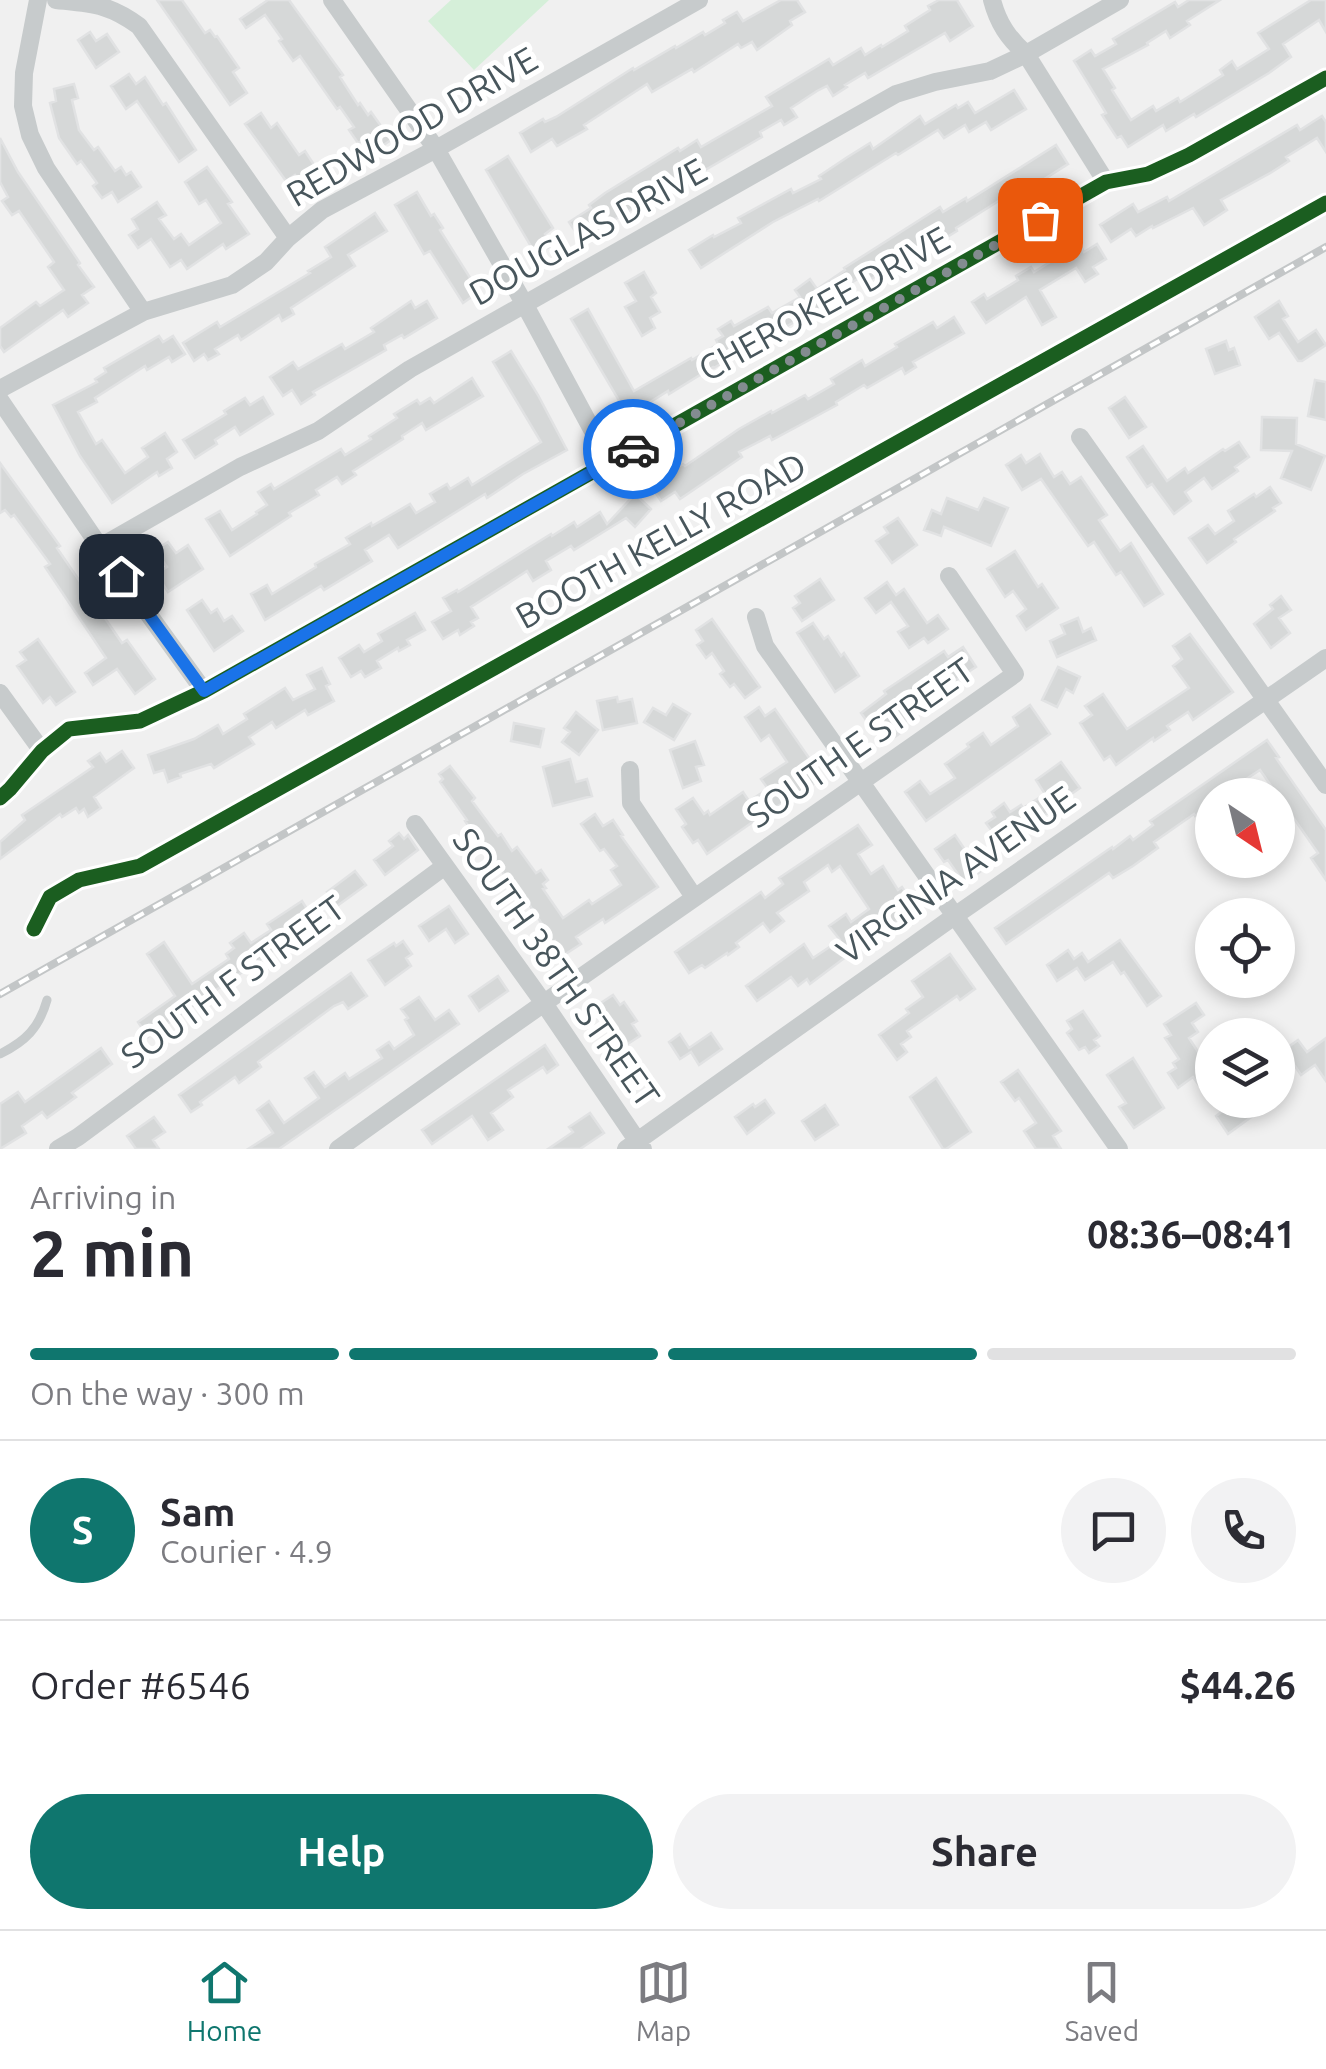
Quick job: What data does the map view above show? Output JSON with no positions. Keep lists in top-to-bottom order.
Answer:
{
  "streets": {
    "street": [
      "REDWOOD DRIVE",
      "DOUGLAS DRIVE",
      "CHEROKEE DRIVE",
      "SOUTH E STREET",
      "VIRGINIA AVENUE",
      "SOUTH 38TH STREET",
      "SOUTH F STREET"
    ],
    "lane": ["BOOTH KELLY ROAD"]
  },
  "crossings": [
    ["SOUTH E STREET", "SOUTH 38TH STREET"],
    ["VIRGINIA AVENUE", "SOUTH 38TH STREET"],
    ["SOUTH 38TH STREET", "SOUTH F STREET"]
  ],
  "north": "bottom right",
  "page": {
    "heading": ["2 min", "Arriving in", "08:36–08:41"],
    "panel": [
      "Sam",
      "Courier · 4.9",
      "Order #6546",
      "$44.26"
    ],
    "bar": "On the way · 300 m",
    "round": "S",
    "buttons": ["Help", "Share"],
    "tabs": ["Home", "Map", "Saved"]
  }
}
